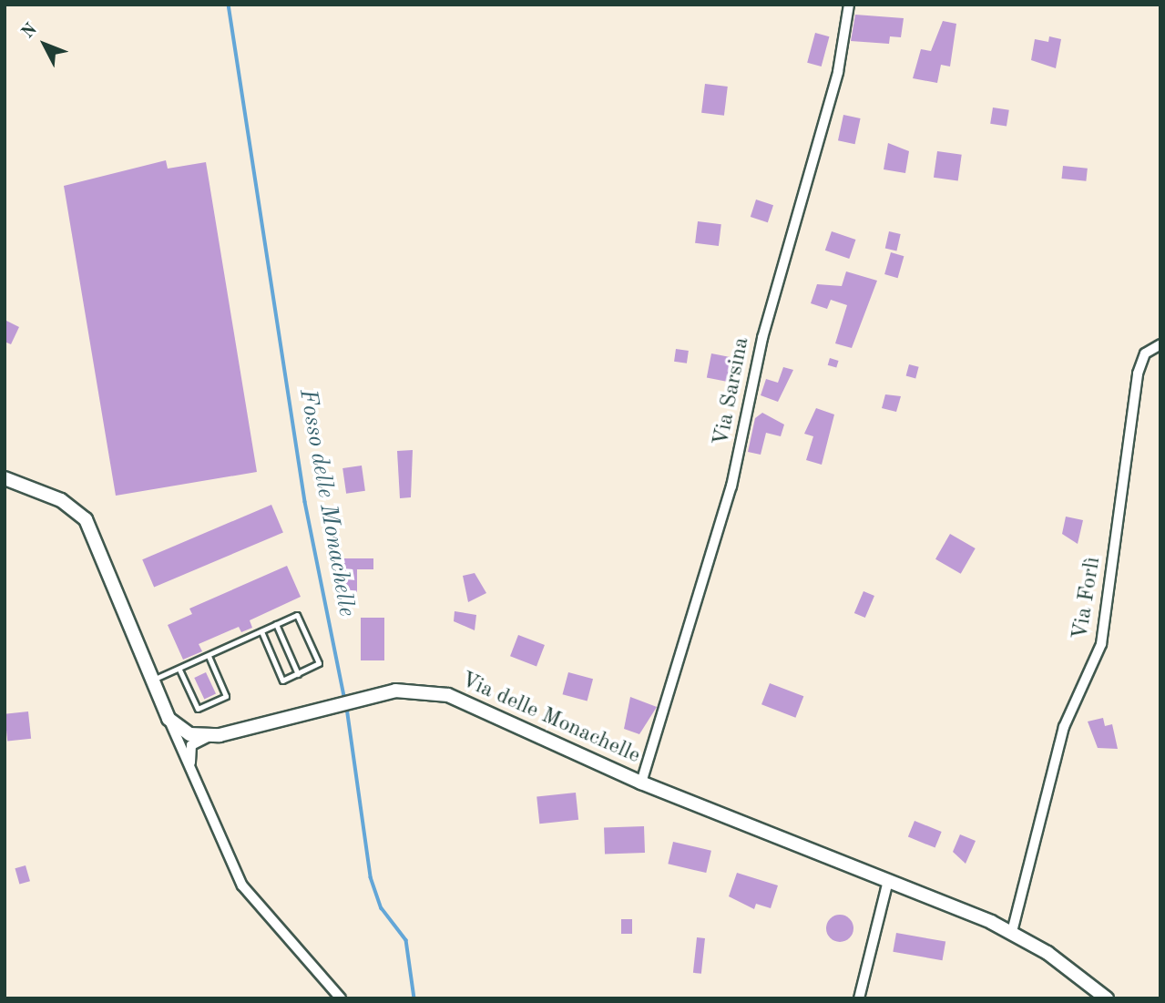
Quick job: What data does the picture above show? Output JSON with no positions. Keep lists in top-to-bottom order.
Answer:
{
  "streets": {
    "street": ["Via Sarsina", "Via Forlì", "Via delle Monachelle"]
  },
  "crossings": [
    ["Via Sarsina", "Via delle Monachelle"],
    ["Via Forlì", "Via delle Monachelle"]
  ],
  "water": ["Fosso delle Monachelle"],
  "north": "top left"
}
